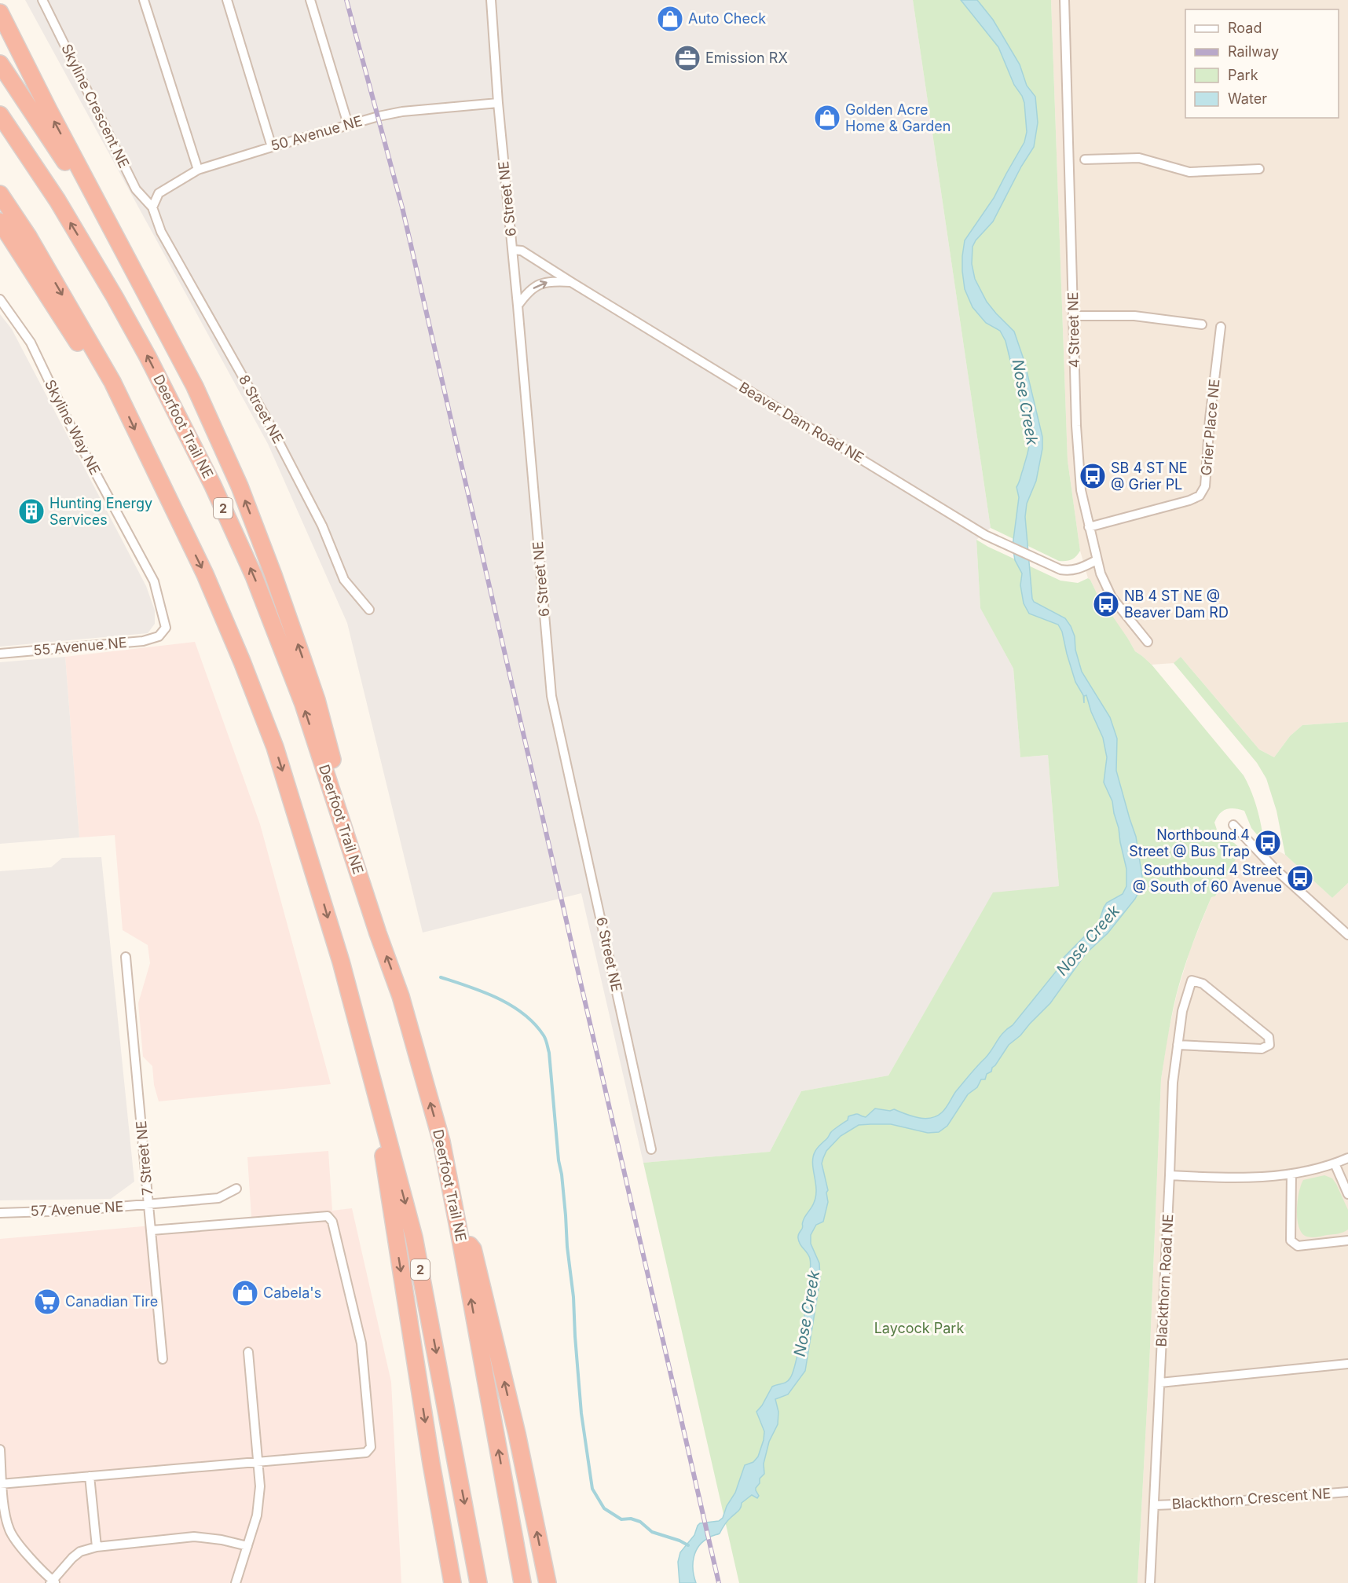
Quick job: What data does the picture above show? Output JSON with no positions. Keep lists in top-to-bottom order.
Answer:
{
  "streets": {
    "highway": ["Deerfoot Trail NE", "2"],
    "street": [
      "Skyline Crescent NE",
      "50 Avenue NE",
      "6 Street NE",
      "4 Street NE",
      "8 Street NE",
      "Beaver Dam Road NE",
      "Skyline Way NE",
      "Grier Place NE",
      "55 Avenue NE",
      "7 Street NE",
      "57 Avenue NE",
      "Blackthorn Road NE",
      "Blackthorn Crescent NE"
    ]
  },
  "crossings": [
    ["Skyline Crescent NE", "50 Avenue NE"],
    ["Skyline Crescent NE", "8 Street NE"],
    ["50 Avenue NE", "6 Street NE"],
    ["50 Avenue NE", "8 Street NE"],
    ["6 Street NE", "Beaver Dam Road NE"],
    ["4 Street NE", "Beaver Dam Road NE"],
    ["4 Street NE", "Grier Place NE"],
    ["Skyline Way NE", "55 Avenue NE"],
    ["7 Street NE", "57 Avenue NE"],
    ["Blackthorn Road NE", "Blackthorn Crescent NE"]
  ],
  "water": ["Nose Creek"],
  "parks": ["Laycock Park"],
  "places": {
    "shop": ["Auto Check", "Golden Acre Home & Garden", "Cabela's"],
    "office": ["Emission RX"],
    "bus stop": [
      "SB 4 ST NE @ Grier PL",
      "NB 4 ST NE @ Beaver Dam RD",
      "Northbound 4 Street @ Bus Trap",
      "Southbound 4 Street @ South of 60 Avenue"
    ],
    "building": ["Hunting Energy Services"],
    "supermarket": ["Canadian Tire"]
  },
  "legend": [
    "Road",
    "Railway",
    "Park",
    "Water"
  ]
}
